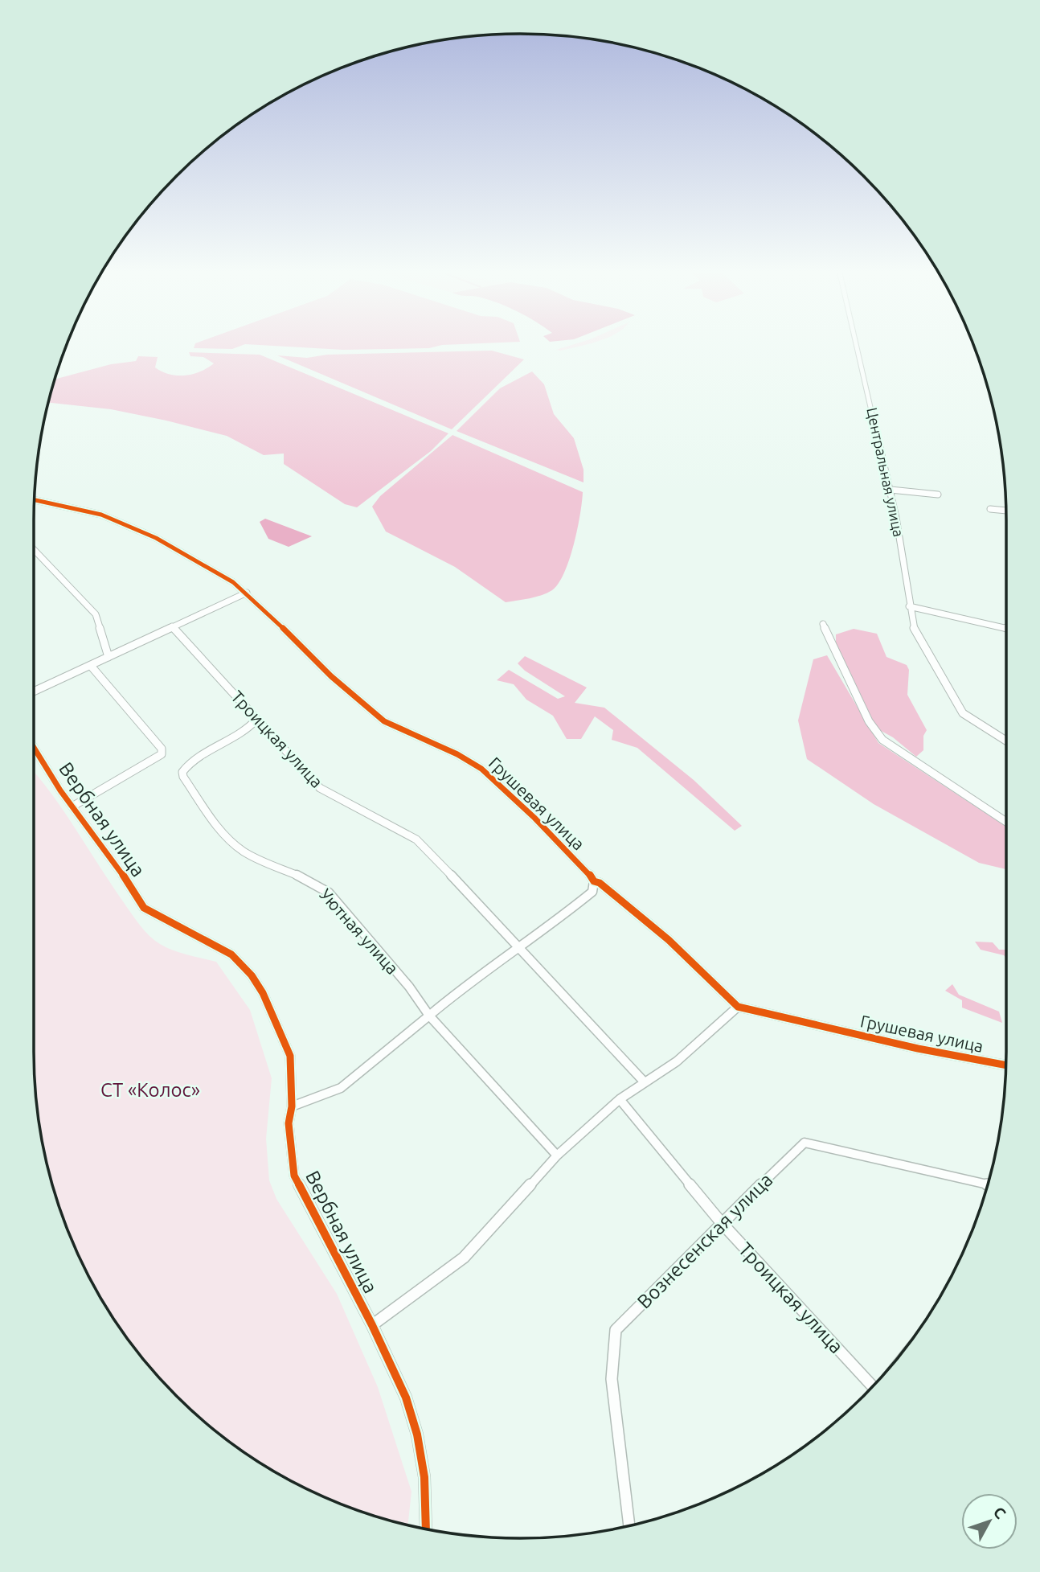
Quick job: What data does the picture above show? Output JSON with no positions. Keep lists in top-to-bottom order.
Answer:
{
  "streets": {
    "street": [
      "Центральная улица",
      "Троицкая улица",
      "Грушевая улица",
      "Вербная улица",
      "Уютная улица",
      "Вознесенская улица"
    ]
  },
  "crossings": [
    ["Троицкая улица", "Уютная улица"],
    ["Троицкая улица", "Вознесенская улица"]
  ],
  "parks": ["СТ «Колос»"],
  "north": "top right"
}
